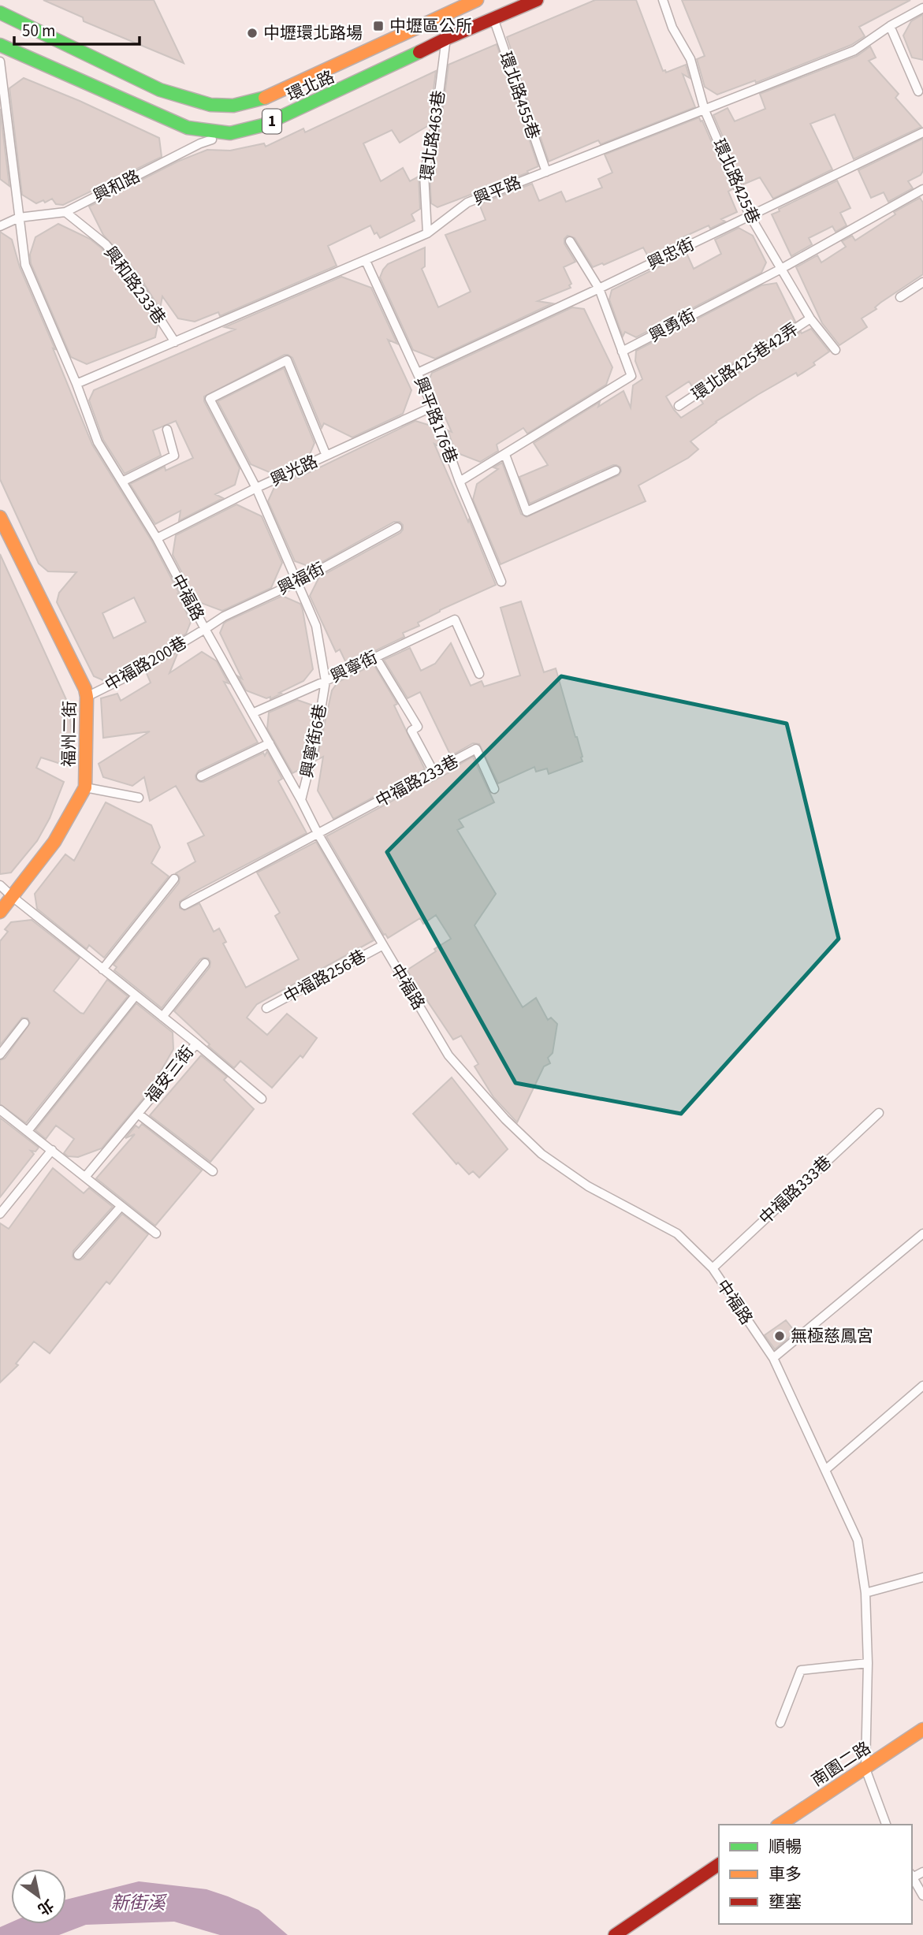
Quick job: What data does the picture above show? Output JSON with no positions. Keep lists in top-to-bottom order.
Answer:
{
  "streets": {
    "main road": [
      "環北路",
      "1",
      "福州二街",
      "南園二路"
    ],
    "lane": [
      "環北路455巷",
      "環北路463巷",
      "環北路425巷",
      "興和路",
      "興平路",
      "興忠街",
      "興和路233巷",
      "興勇街",
      "環北路425巷42弄",
      "興平路176巷",
      "興光路",
      "興福街",
      "中福路",
      "中福路200巷",
      "興寧街",
      "興寧街6巷",
      "中福路233巷",
      "中福路256巷",
      "福安三街",
      "中福路333巷"
    ]
  },
  "crossings": [
    ["環北路", "環北路455巷"],
    ["環北路", "環北路463巷"],
    ["環北路", "興和路"],
    ["環北路455巷", "興平路"],
    ["環北路463巷", "興平路"],
    ["環北路425巷", "興平路"],
    ["環北路425巷", "興忠街"],
    ["環北路425巷", "興勇街"],
    ["環北路425巷", "環北路425巷42弄"],
    ["興和路", "興和路233巷"],
    ["興和路", "中福路"],
    ["興平路", "興和路233巷"],
    ["興平路", "興平路176巷"],
    ["興平路", "中福路"],
    ["興忠街", "興平路176巷"],
    ["興平路176巷", "興光路"],
    ["興光路", "中福路"],
    ["興光路", "興寧街6巷"],
    ["興福街", "中福路"],
    ["興福街", "中福路200巷"],
    ["興福街", "興寧街6巷"],
    ["中福路", "中福路200巷"],
    ["中福路", "興寧街"],
    ["中福路", "興寧街6巷"],
    ["中福路", "中福路233巷"],
    ["中福路", "中福路256巷"],
    ["中福路", "中福路333巷"],
    ["中福路", "南園二路"],
    ["中福路200巷", "福州二街"],
    ["興寧街", "興寧街6巷"],
    ["福州二街", "福安三街"]
  ],
  "water": ["新街溪"],
  "places": {
    "transit": ["中壢區公所"],
    "other": ["中壢環北路場", "無極慈鳳宮"]
  },
  "legend": ["順暢", "車多", "壅塞"],
  "scale_bar": "50 m",
  "north": "bottom right"
}
